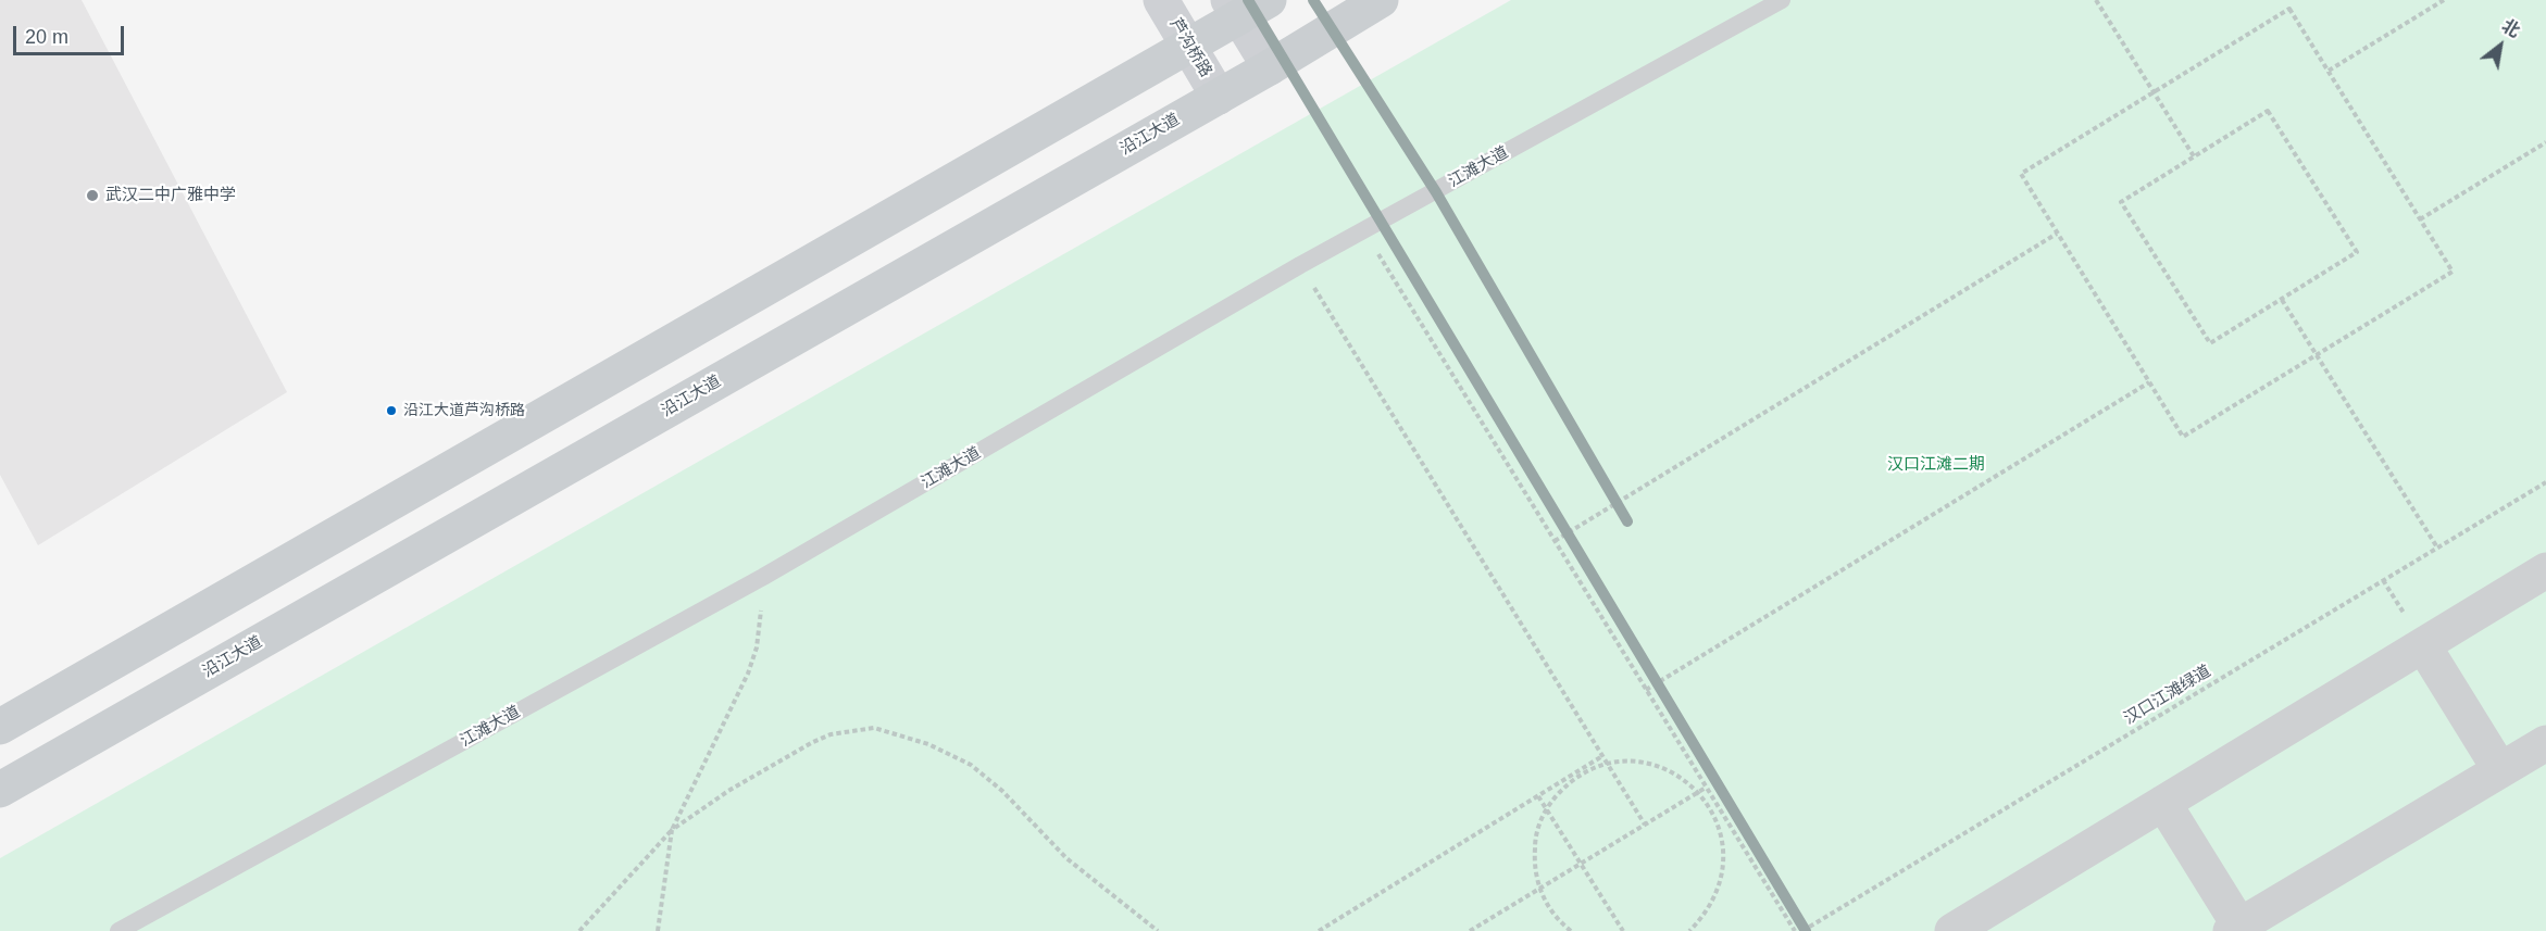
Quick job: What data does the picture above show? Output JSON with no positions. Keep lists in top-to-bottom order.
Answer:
{
  "streets": {
    "main road": ["芦沟桥路", "沿江大道"],
    "lane": ["江滩大道"],
    "path": ["汉口江滩绿道"]
  },
  "crossings": [
    ["芦沟桥路", "沿江大道"]
  ],
  "parks": ["汉口江滩二期"],
  "places": ["武汉二中广雅中学", "沿江大道芦沟桥路"],
  "scale_bar": "20 m",
  "north": "top right"
}
